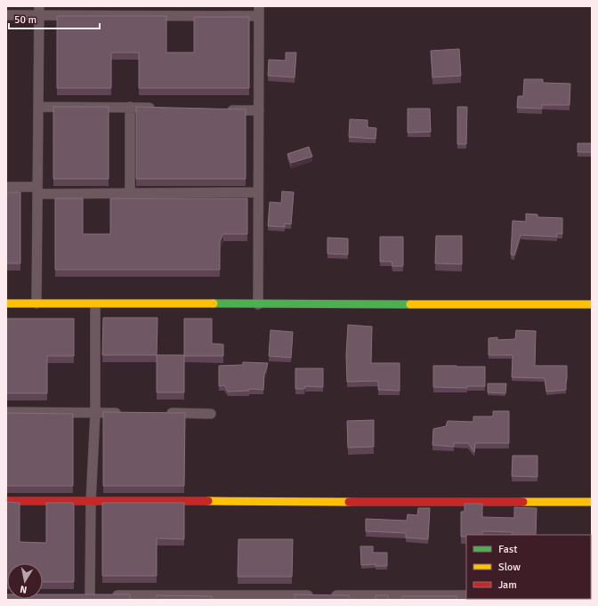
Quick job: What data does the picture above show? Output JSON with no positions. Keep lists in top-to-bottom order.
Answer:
{
  "legend": ["Fast", "Slow", "Jam"],
  "scale_bar": "50 m",
  "north": "bottom"
}
